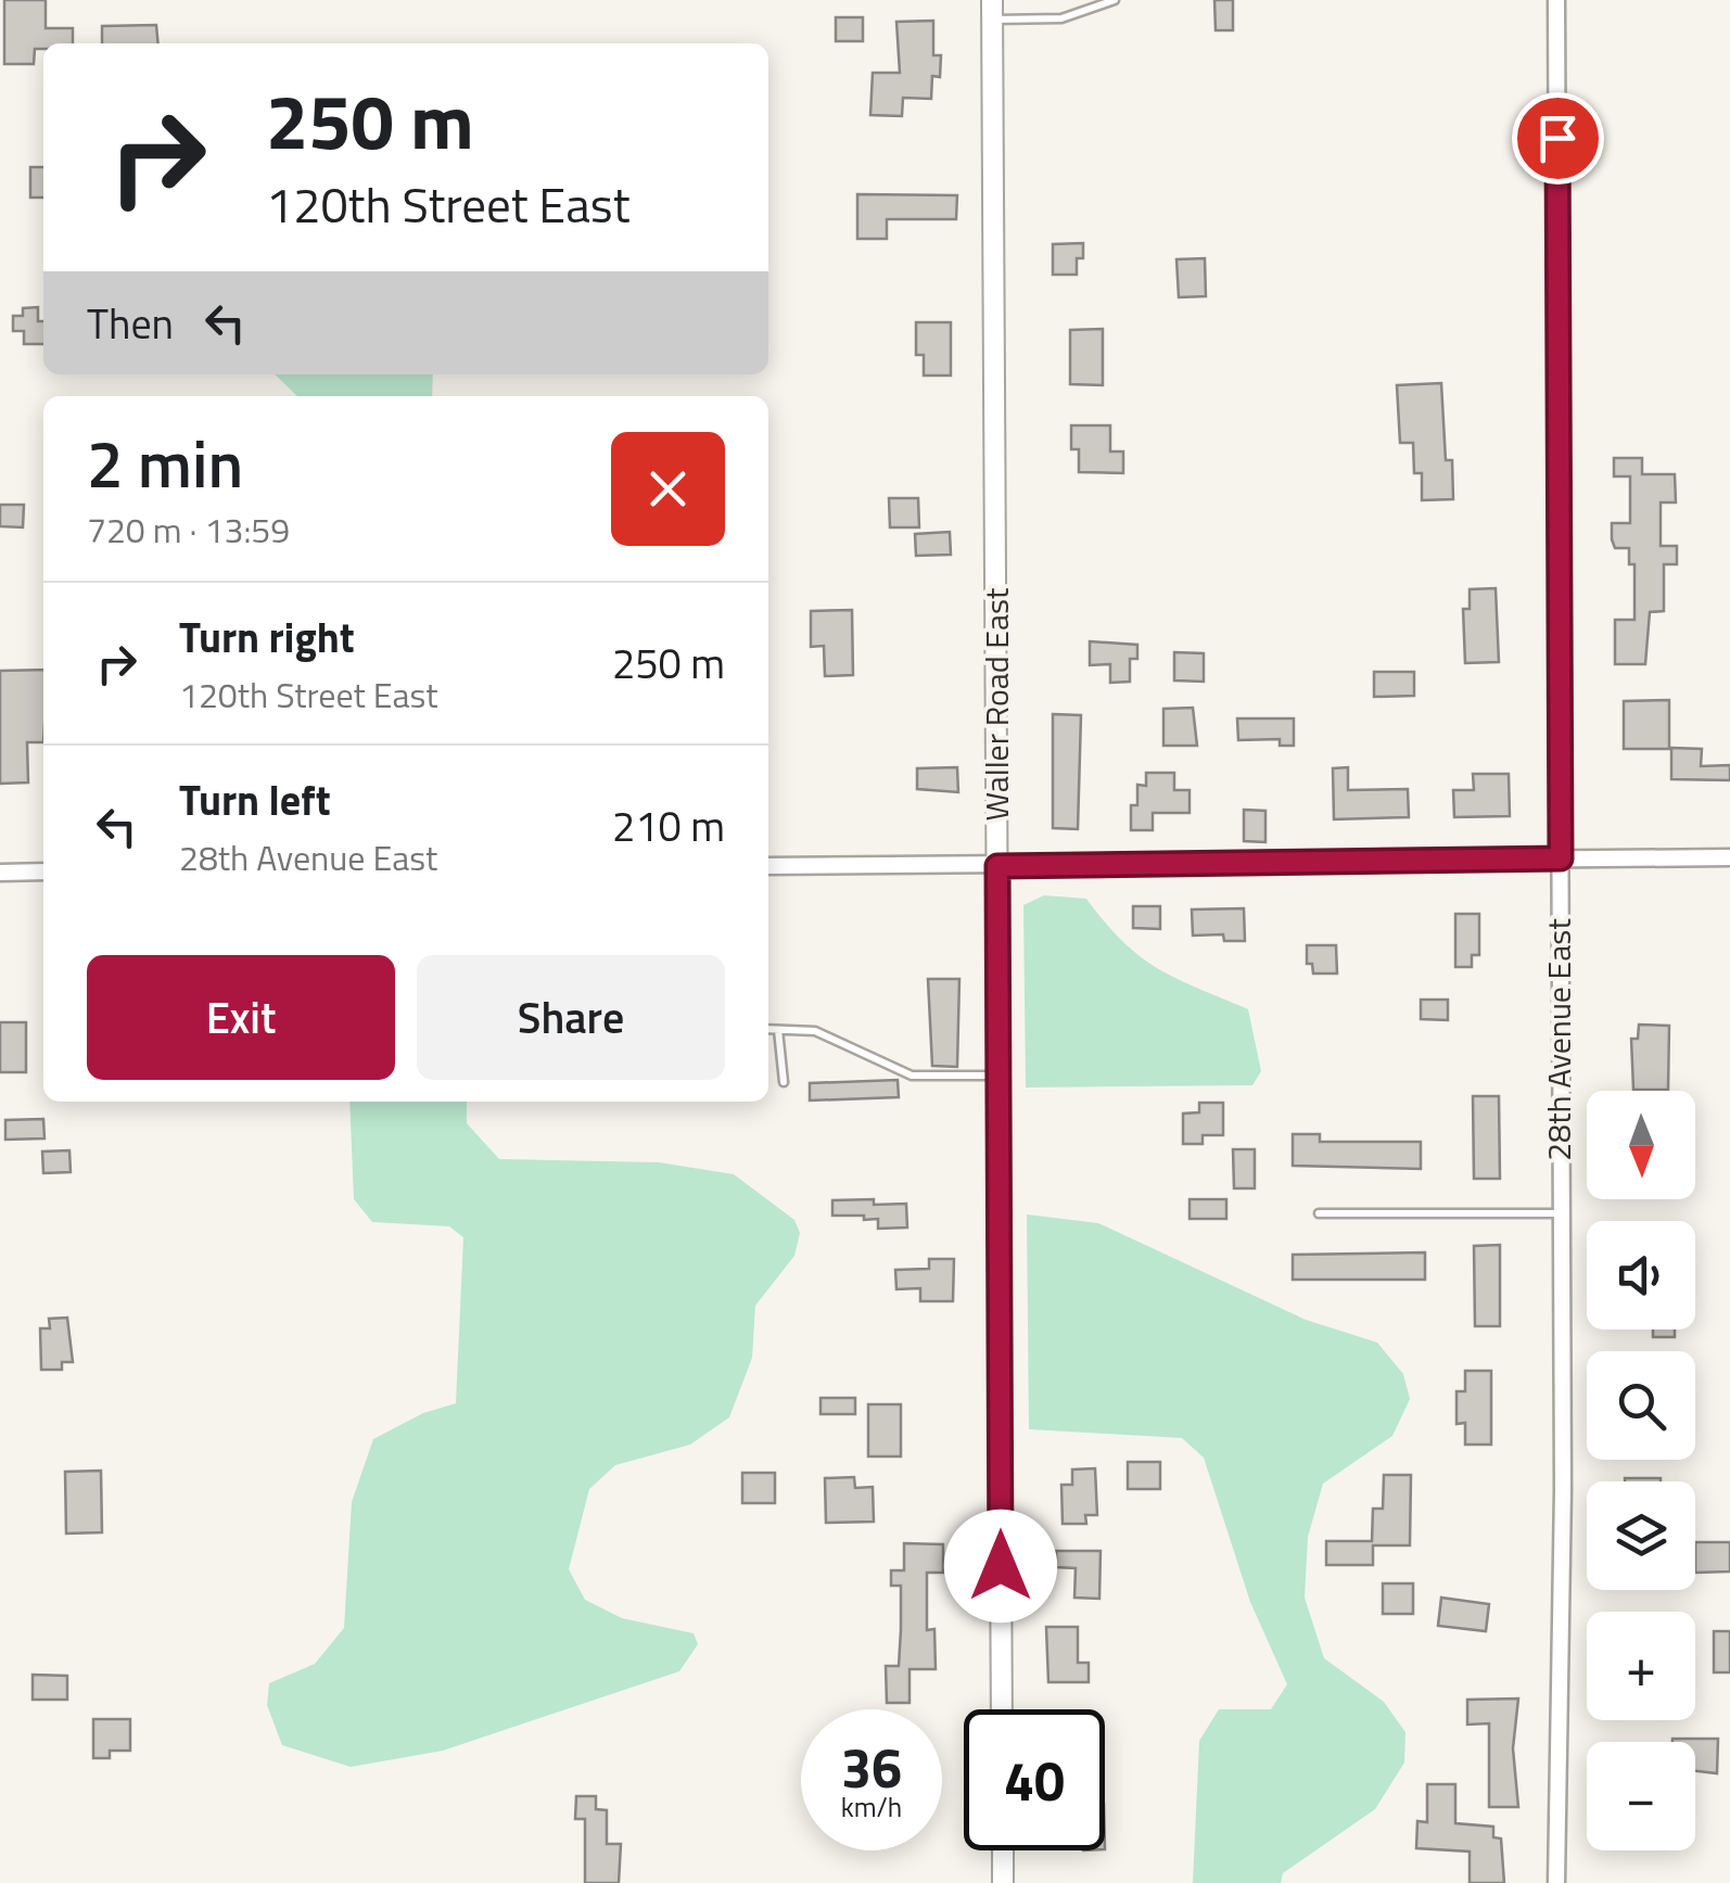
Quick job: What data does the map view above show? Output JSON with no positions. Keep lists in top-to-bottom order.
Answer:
{
  "streets": {
    "street": ["Waller Road East", "28th Avenue East"]
  },
  "north": "bottom",
  "page": {
    "turn": ["250 m", "120th Street East"],
    "then": "Then",
    "heading": ["2 min", "720 m · 13:59"],
    "list": [
      {
        "name": "Turn right",
        "note": "120th Street East",
        "value": "250 m"
      },
      {
        "name": "Turn left",
        "note": "28th Avenue East",
        "value": "210 m"
      }
    ],
    "buttons": ["Exit", "Share"],
    "map_buttons": ["+", "−"],
    "speed": "36 km/h",
    "limit": "40"
  }
}
